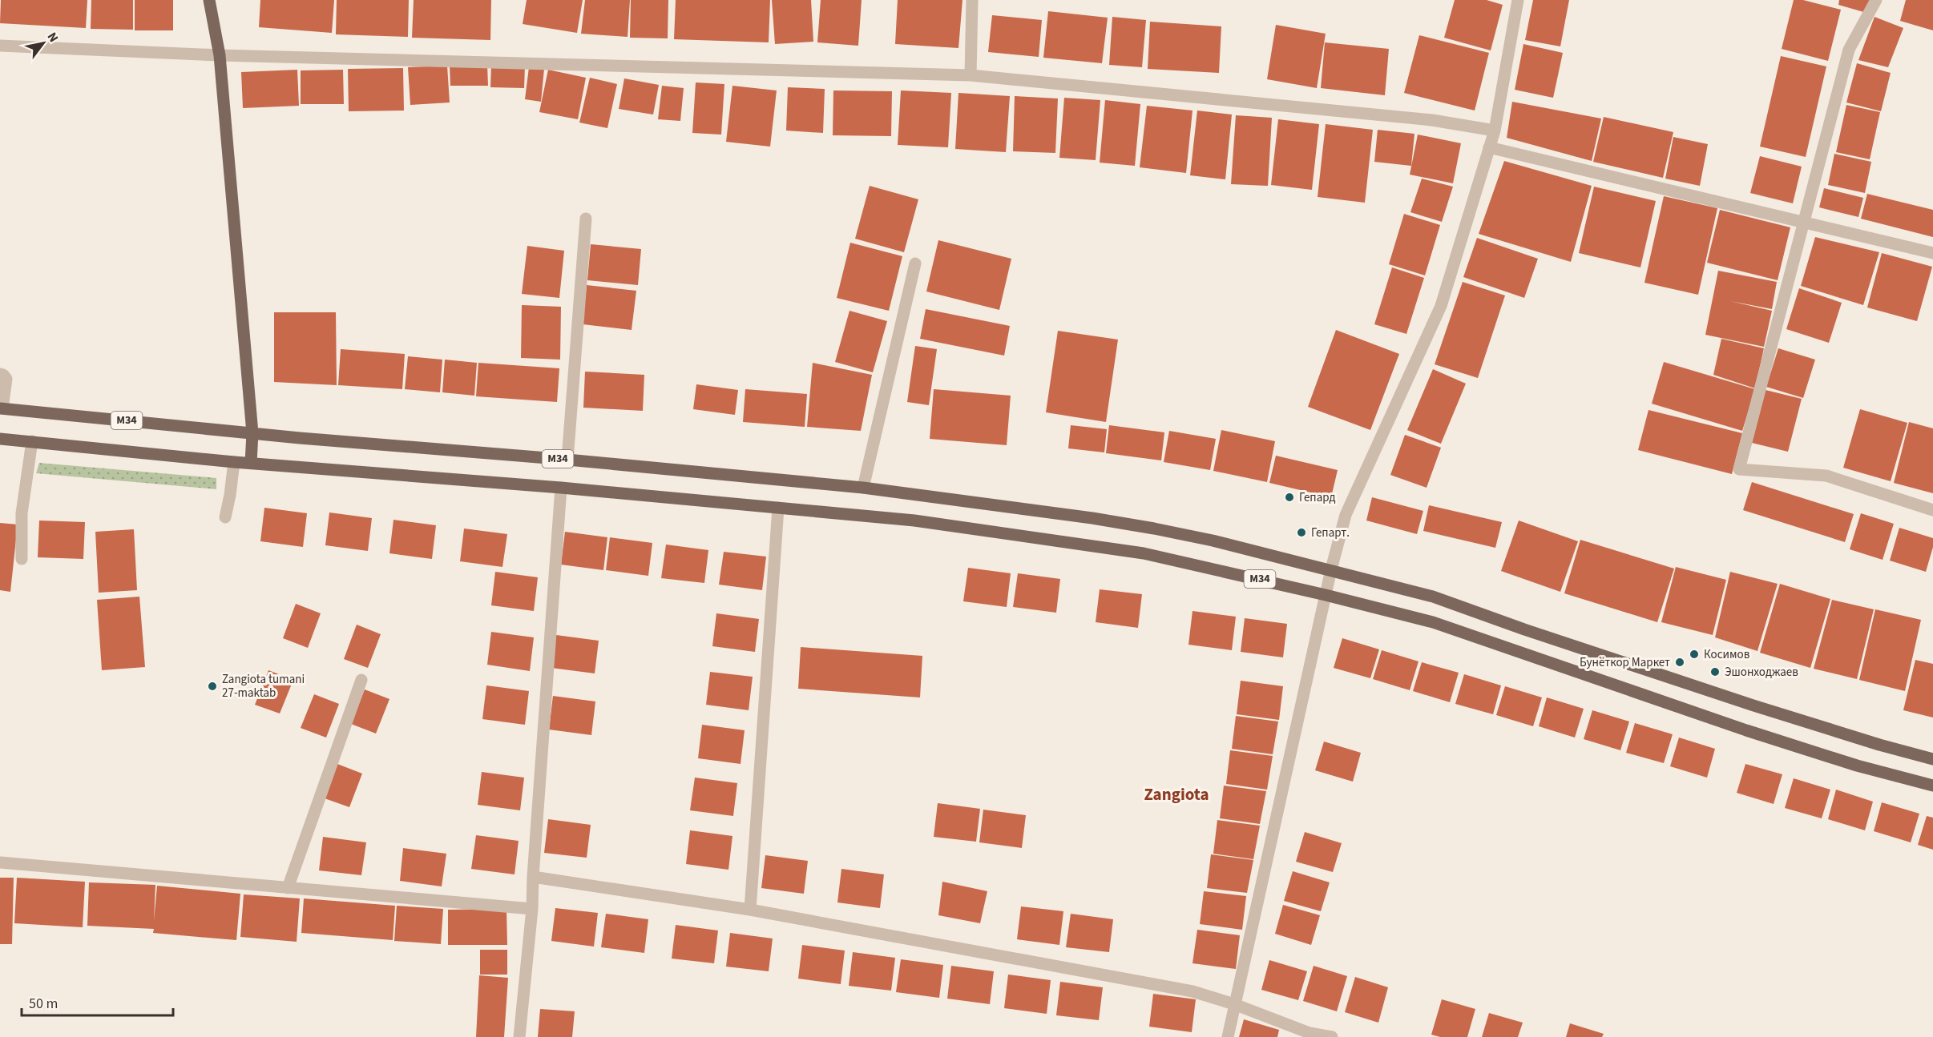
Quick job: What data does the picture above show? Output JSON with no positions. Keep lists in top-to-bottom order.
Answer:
{
  "streets": {
    "main road": ["M34"]
  },
  "districts": ["Zangiota"],
  "places": [
    "Гепард",
    "Гепарт.",
    "Косимов",
    "Бунёткор Маркет",
    "Эшонходжаев",
    "Zangiota tumani 27-maktab"
  ],
  "scale_bar": "50 m",
  "north": "top right"
}
